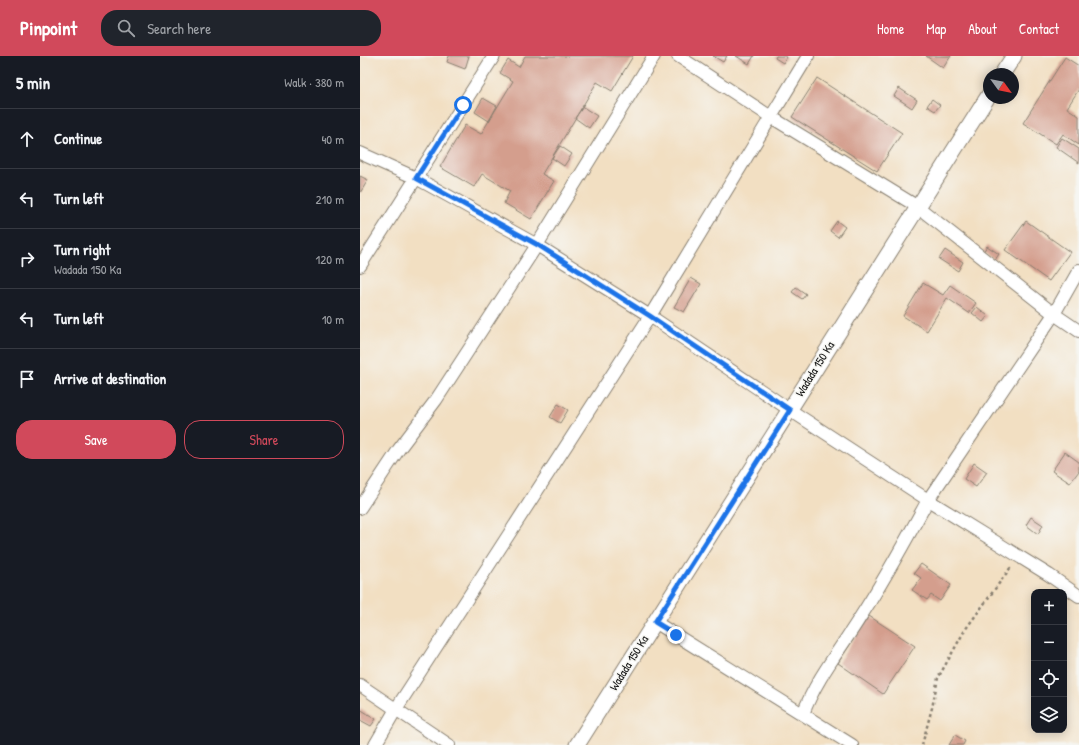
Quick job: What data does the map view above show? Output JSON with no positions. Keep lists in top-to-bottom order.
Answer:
{
  "streets": {
    "street": ["Wadada 150 Ka"]
  },
  "north": "bottom right",
  "page": {
    "header": "Pinpoint",
    "search": "Search here",
    "nav": [
      "Home",
      "Map",
      "About",
      "Contact"
    ],
    "heading": ["5 min", "Walk · 380 m"],
    "list": [
      ["Continue", "40 m"],
      ["Turn left", "210 m"],
      ["Turn right", "Wadada 150 Ka", "120 m"],
      ["Turn left", "10 m"],
      "Arrive at destination"
    ],
    "buttons": ["Save", "Share"],
    "map_buttons": ["+", "−"]
  }
}
